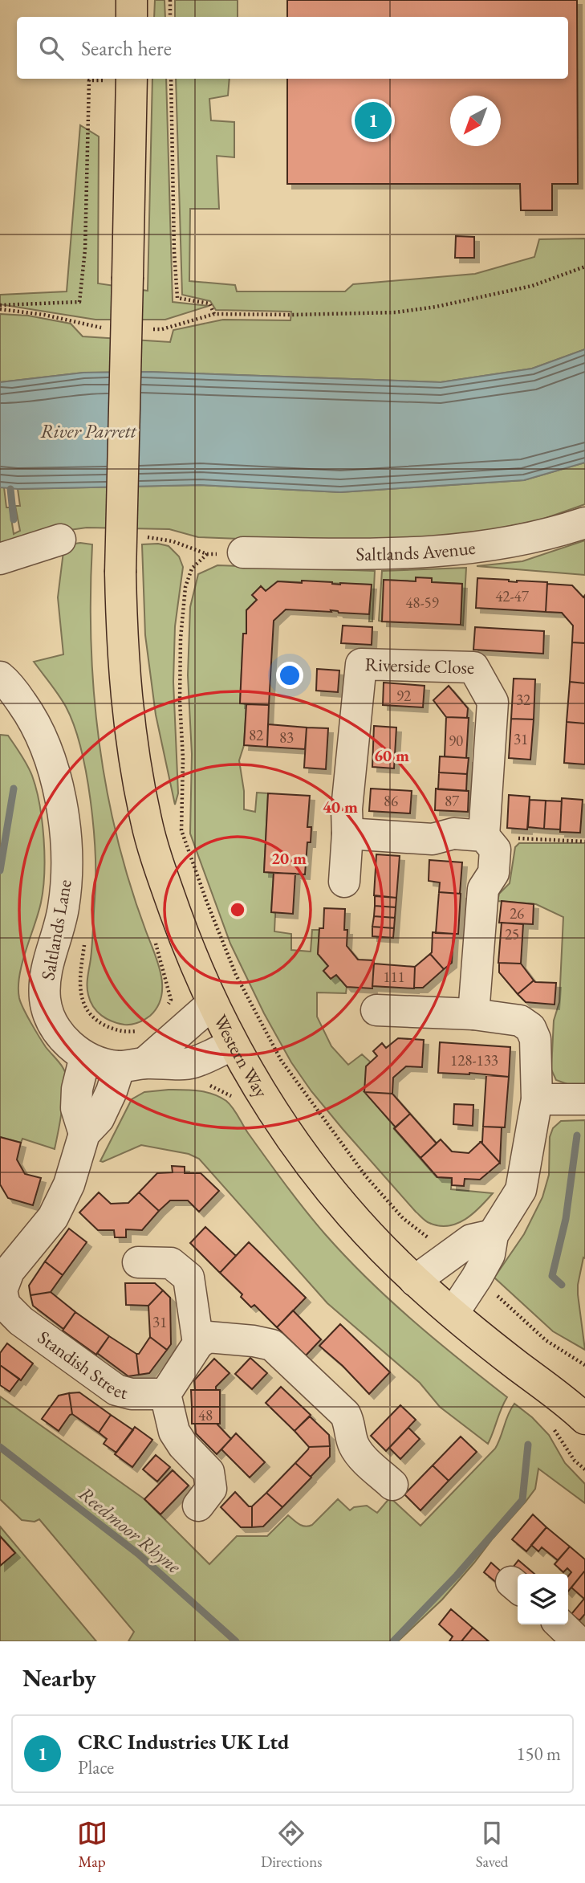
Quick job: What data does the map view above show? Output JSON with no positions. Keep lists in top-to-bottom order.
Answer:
{
  "streets": {
    "main road": ["Western Way"],
    "street": [
      "Saltlands Avenue",
      "Riverside Close",
      "Saltlands Lane",
      "Standish Street"
    ]
  },
  "crossings": [
    ["Saltlands Lane", "Western Way"],
    ["Saltlands Lane", "Standish Street"]
  ],
  "water": ["River Parrett", "Reedmoor Rhyne"],
  "house_numbers": [
    "42-47",
    "48-59",
    "92",
    "32",
    "82",
    "83",
    "31",
    "90",
    "86",
    "87",
    "26",
    "25",
    "111",
    "128-133",
    "31",
    "48"
  ],
  "north": "bottom left",
  "page": {
    "search": "Search here",
    "pins": "1",
    "heading": "Nearby",
    "list": [
      {
        "mark": "1",
        "name": "CRC Industries UK Ltd",
        "note": "Place",
        "value": "150 m"
      }
    ],
    "nav": ["Map", "Directions", "Saved"]
  },
  "rings": ["60 m", "40 m", "20 m"]
}
